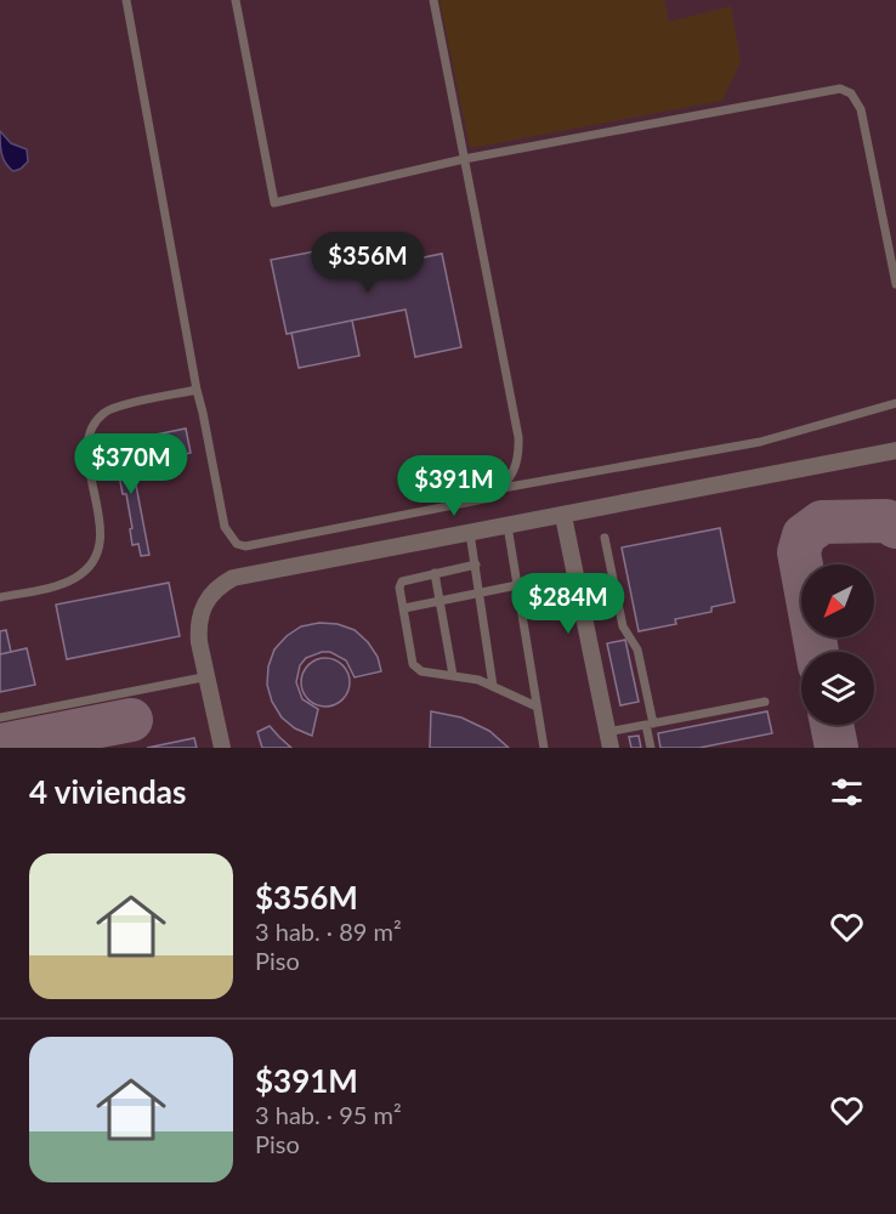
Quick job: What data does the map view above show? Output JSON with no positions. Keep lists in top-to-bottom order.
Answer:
{
  "north": "bottom left",
  "page": {
    "price": [
      "$356M",
      "$370M",
      "$391M",
      "$284M"
    ],
    "heading": "4 viviendas",
    "list": [
      {
        "name": "$356M",
        "note": "3 hab. · 89 m² · Piso"
      },
      {
        "name": "$391M",
        "note": "3 hab. · 95 m² · Piso"
      }
    ]
  }
}
